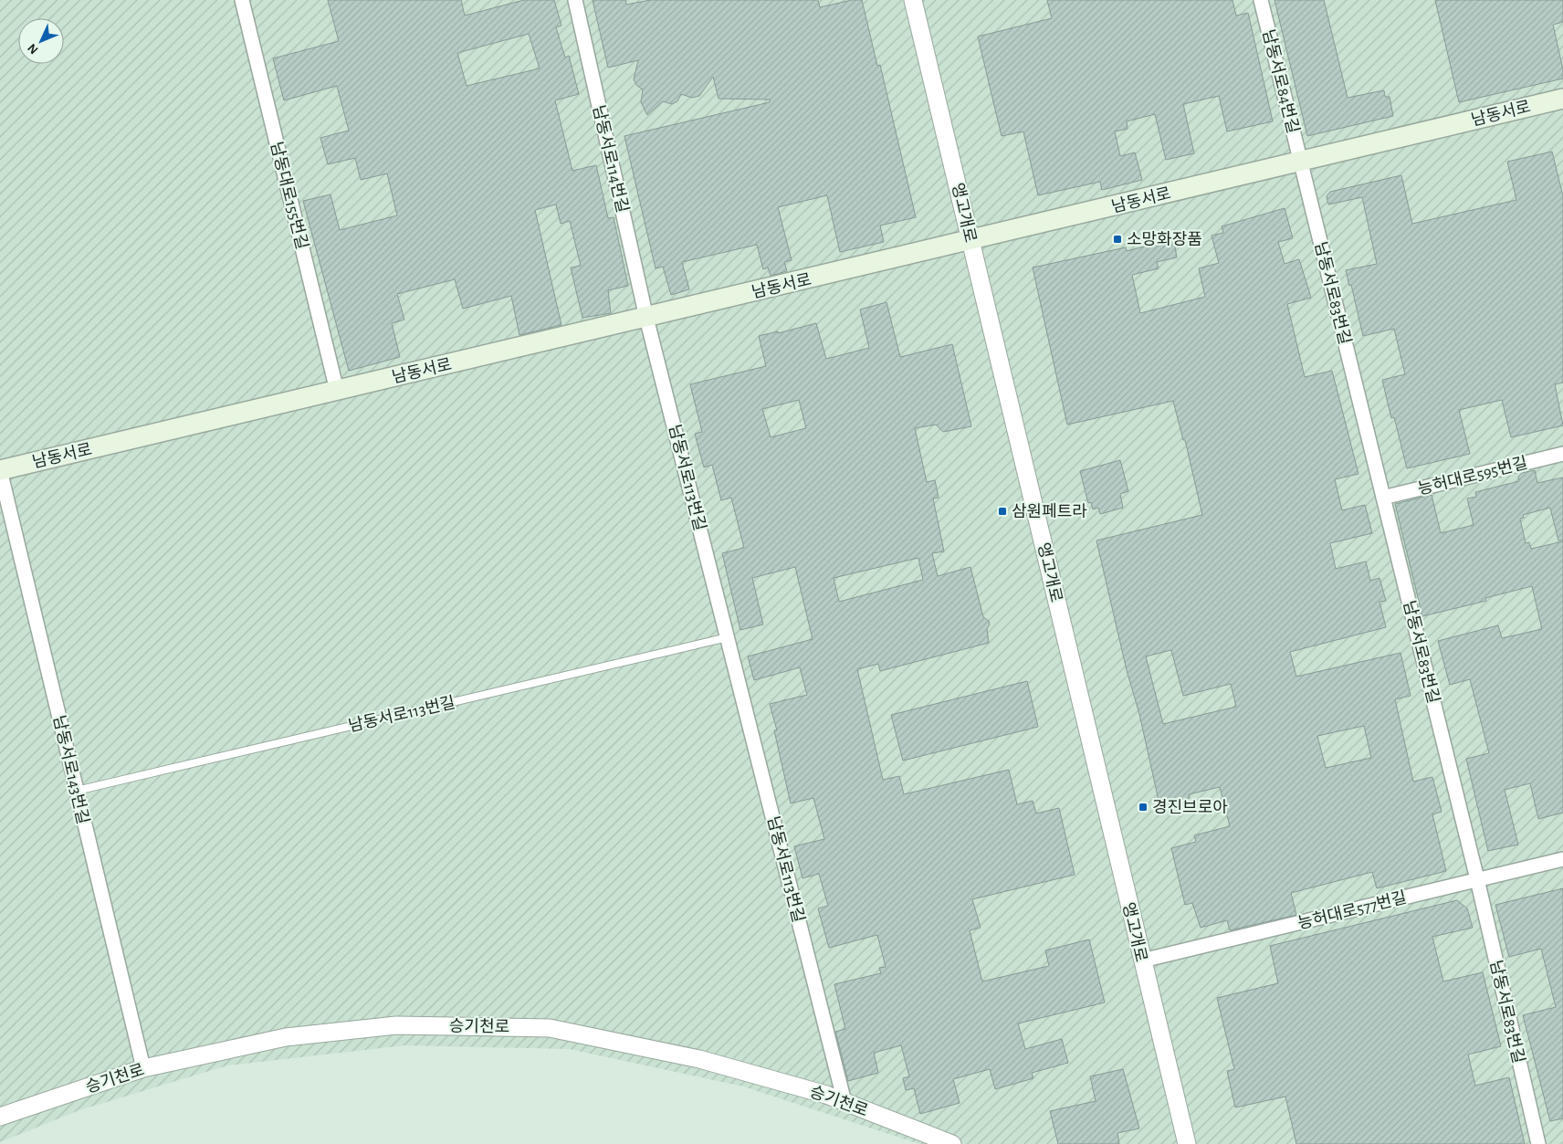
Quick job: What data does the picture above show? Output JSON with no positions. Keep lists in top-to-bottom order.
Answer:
{
  "streets": {
    "main road": ["남동서로"],
    "street": [
      "남동서로84번길",
      "남동서로114번길",
      "남동대로155번길",
      "앵고개로",
      "남동서로83번길",
      "능허대로595번길",
      "남동서로113번길",
      "남동서로143번길",
      "능허대로577번길",
      "승기천로"
    ]
  },
  "crossings": [
    ["남동서로84번길", "남동서로"],
    ["남동서로84번길", "남동서로83번길"],
    ["남동서로", "남동서로114번길"],
    ["남동서로", "남동대로155번길"],
    ["남동서로", "앵고개로"],
    ["남동서로", "남동서로83번길"],
    ["남동서로", "남동서로113번길"],
    ["남동서로", "남동서로143번길"],
    ["남동서로114번길", "남동서로113번길"],
    ["앵고개로", "능허대로577번길"],
    ["남동서로83번길", "능허대로595번길"],
    ["남동서로83번길", "능허대로577번길"],
    ["남동서로113번길", "남동서로143번길"],
    ["남동서로113번길", "승기천로"],
    ["남동서로143번길", "승기천로"]
  ],
  "places": {
    "transit": ["소망화장품", "삼원페트라", "경진브로아"]
  },
  "north": "bottom left"
}
